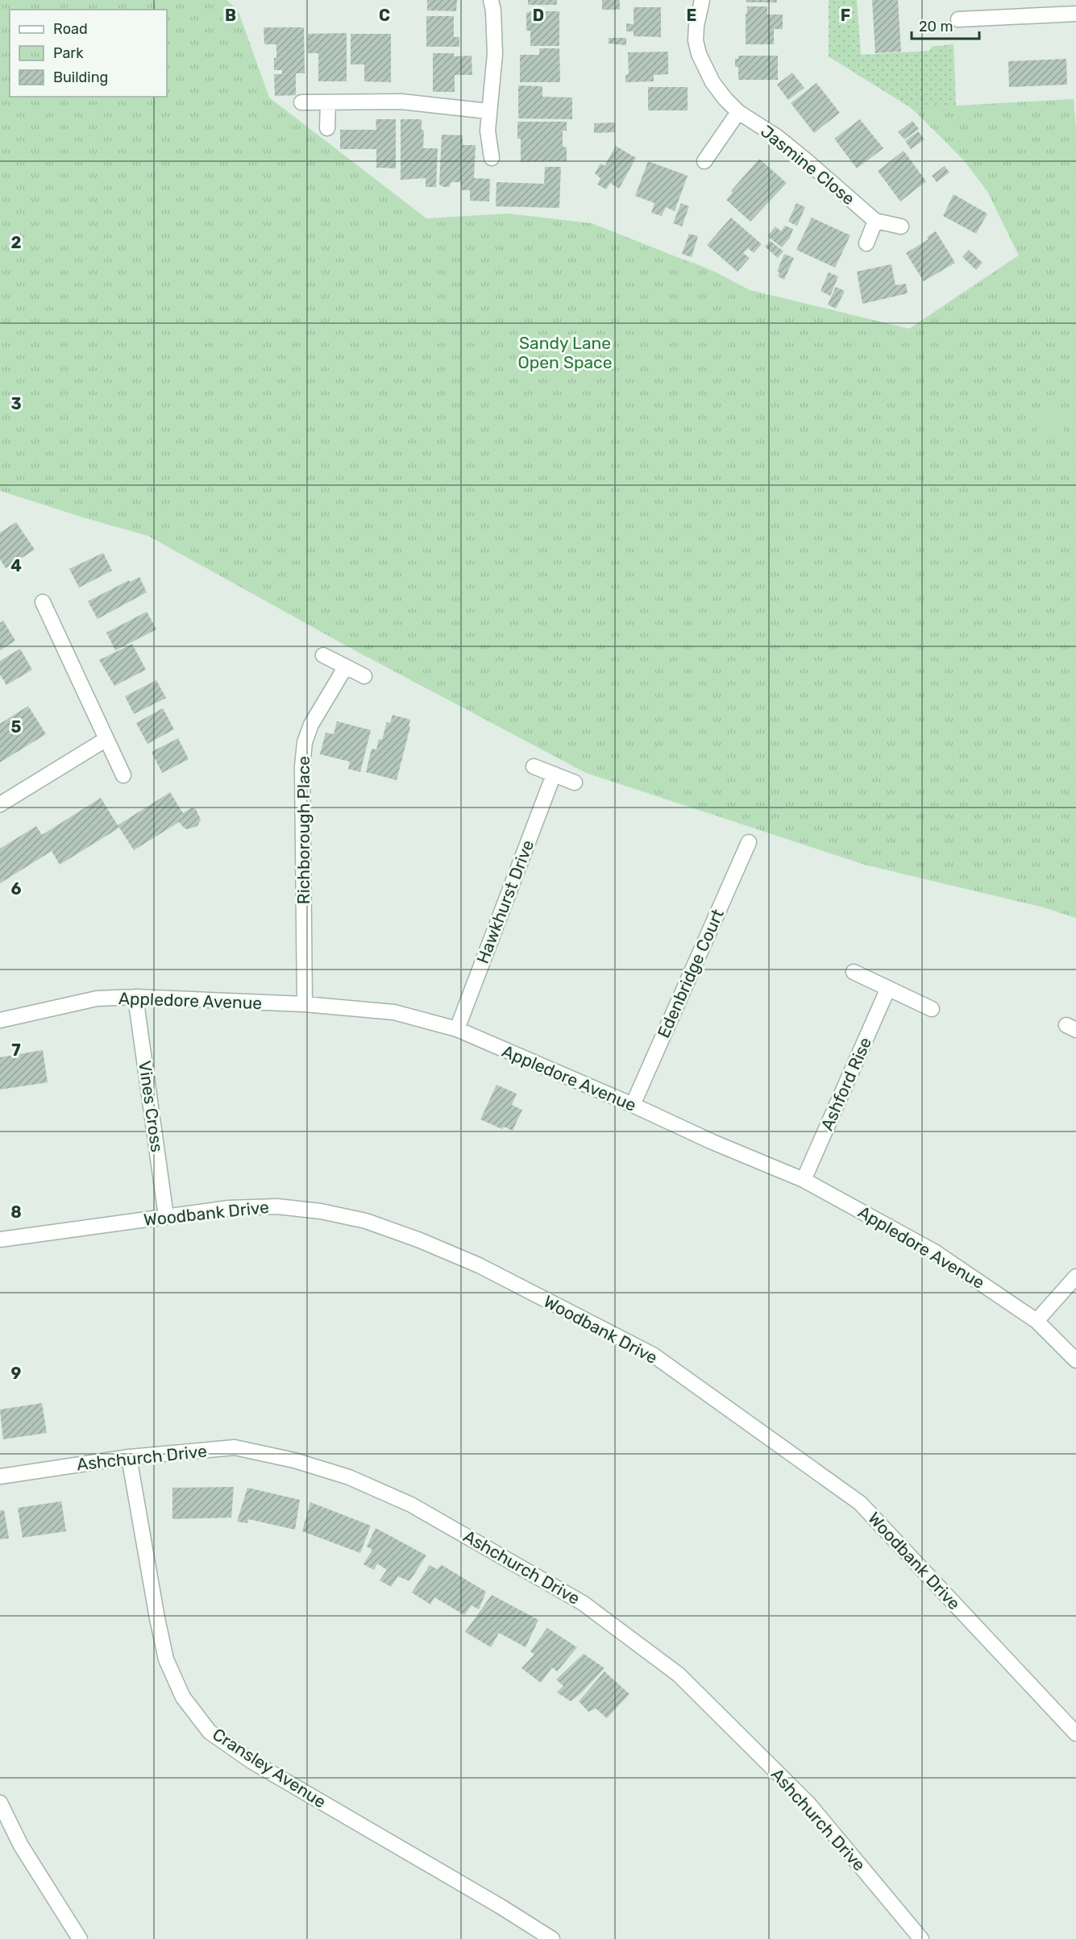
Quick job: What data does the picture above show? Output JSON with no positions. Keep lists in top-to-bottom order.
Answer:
{
  "streets": {
    "street": [
      "Jasmine Close",
      "Richborough Place",
      "Hawkhurst Drive",
      "Edenbridge Court",
      "Appledore Avenue",
      "Ashford Rise",
      "Vines Cross",
      "Woodbank Drive",
      "Ashchurch Drive",
      "Cransley Avenue"
    ]
  },
  "crossings": [
    ["Richborough Place", "Appledore Avenue"],
    ["Hawkhurst Drive", "Appledore Avenue"],
    ["Edenbridge Court", "Appledore Avenue"],
    ["Appledore Avenue", "Ashford Rise"],
    ["Appledore Avenue", "Vines Cross"],
    ["Vines Cross", "Woodbank Drive"],
    ["Ashchurch Drive", "Cransley Avenue"]
  ],
  "parks": ["Sandy Lane Open Space"],
  "legend": ["Road", "Park", "Building"],
  "scale_bar": "20 m",
  "grid": {
    "columns": [
      "B",
      "C",
      "D",
      "E",
      "F"
    ],
    "rows": [
      "2",
      "3",
      "4",
      "5",
      "6",
      "7",
      "8",
      "9"
    ]
  }
}
